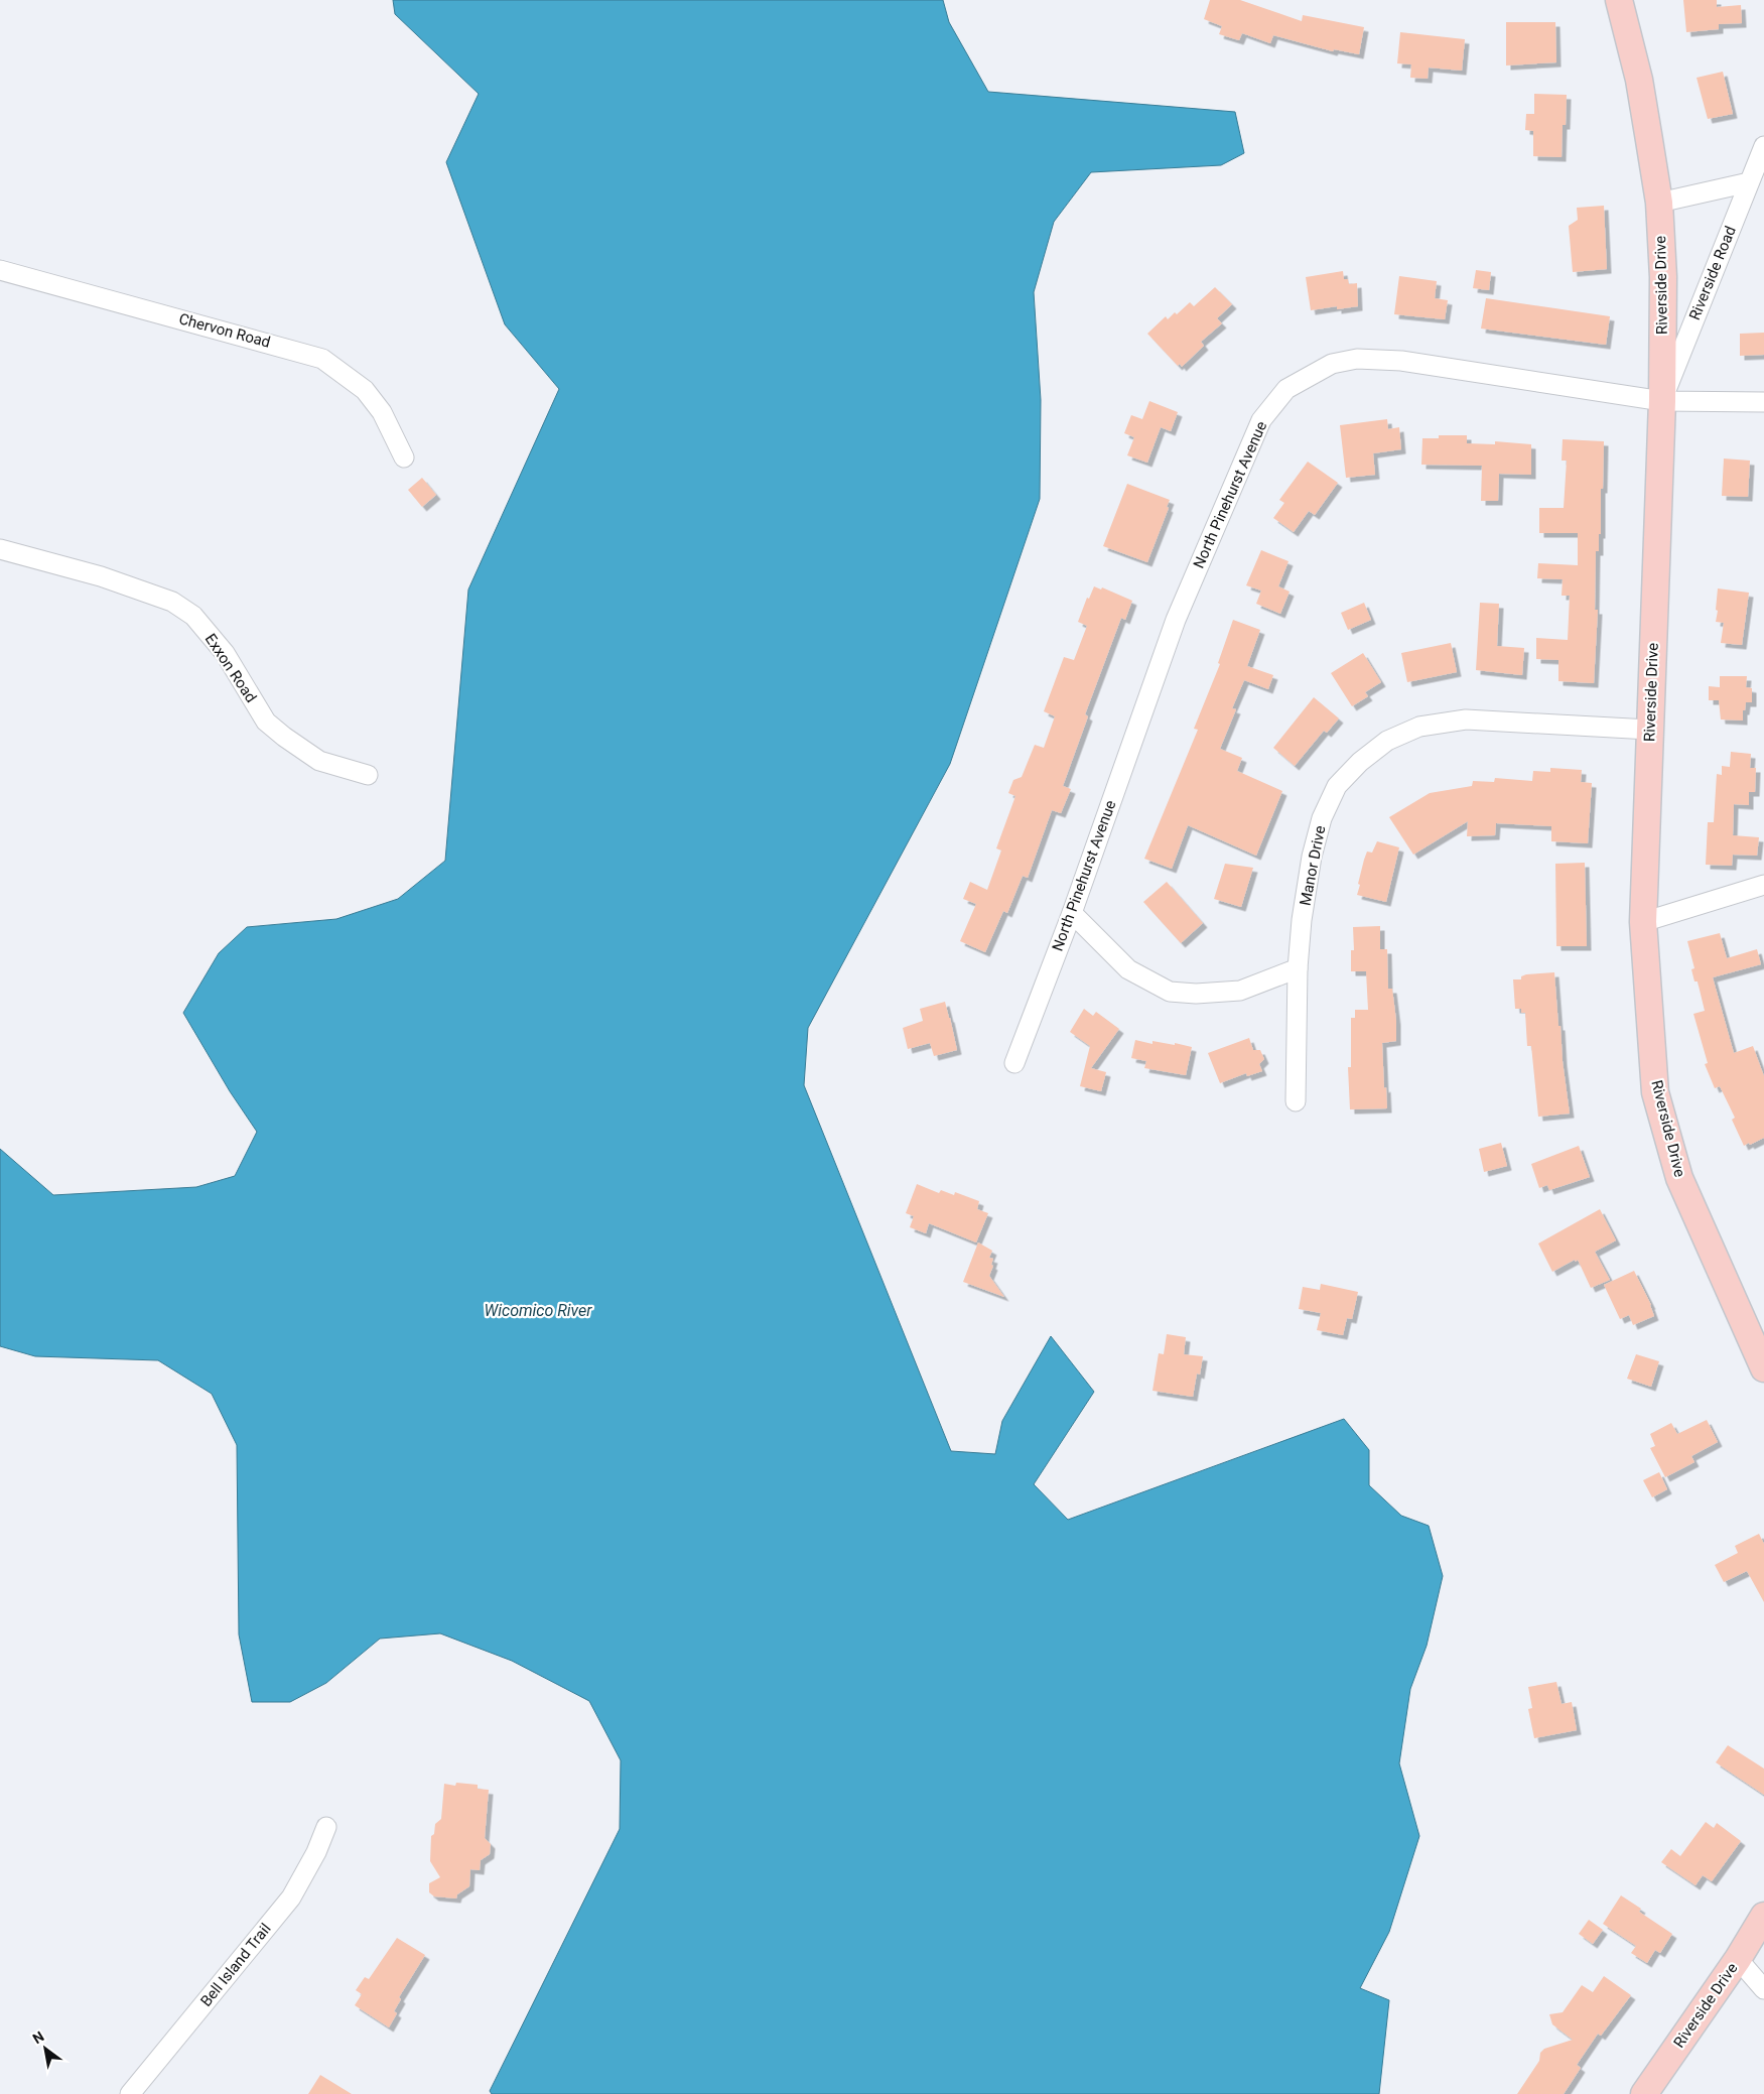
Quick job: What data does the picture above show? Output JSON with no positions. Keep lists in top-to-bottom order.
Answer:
{
  "streets": {
    "street": [
      "Riverside Road",
      "Riverside Drive",
      "Chervon Road",
      "North Pinehurst Avenue",
      "Exxon Road",
      "Manor Drive",
      "Bell Island Trail"
    ]
  },
  "crossings": [
    ["Riverside Road", "Riverside Drive"],
    ["Riverside Road", "North Pinehurst Avenue"],
    ["Riverside Drive", "North Pinehurst Avenue"],
    ["Riverside Drive", "Manor Drive"]
  ],
  "water": ["Wicomico River"],
  "north": "top left"
}
